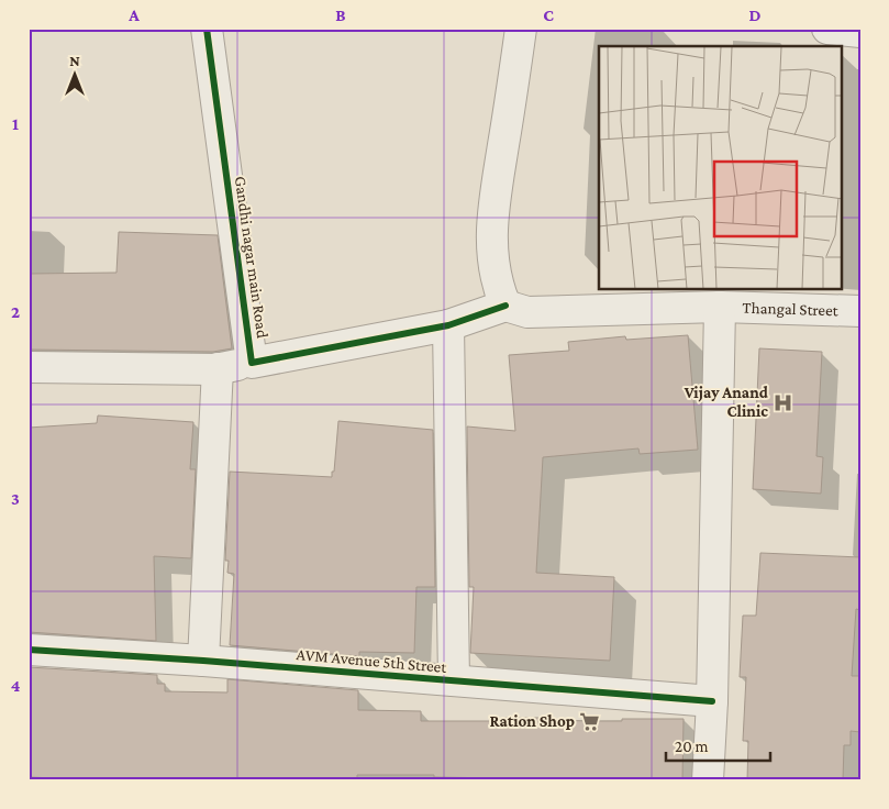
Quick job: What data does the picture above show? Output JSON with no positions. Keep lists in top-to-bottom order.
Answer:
{
  "streets": {
    "street": ["Gandhi nagar main Road", "Thangal Street", "AVM Avenue 5th Street"]
  },
  "crossings": [
    ["Gandhi nagar main Road", "Thangal Street"]
  ],
  "places": {
    "hospital": ["Vijay Anand Clinic"],
    "supermarket": ["Ration Shop"]
  },
  "scale_bar": "20 m",
  "north": "top",
  "grid": {
    "columns": [
      "A",
      "B",
      "C",
      "D"
    ],
    "rows": [
      "1",
      "2",
      "3",
      "4"
    ]
  }
}
